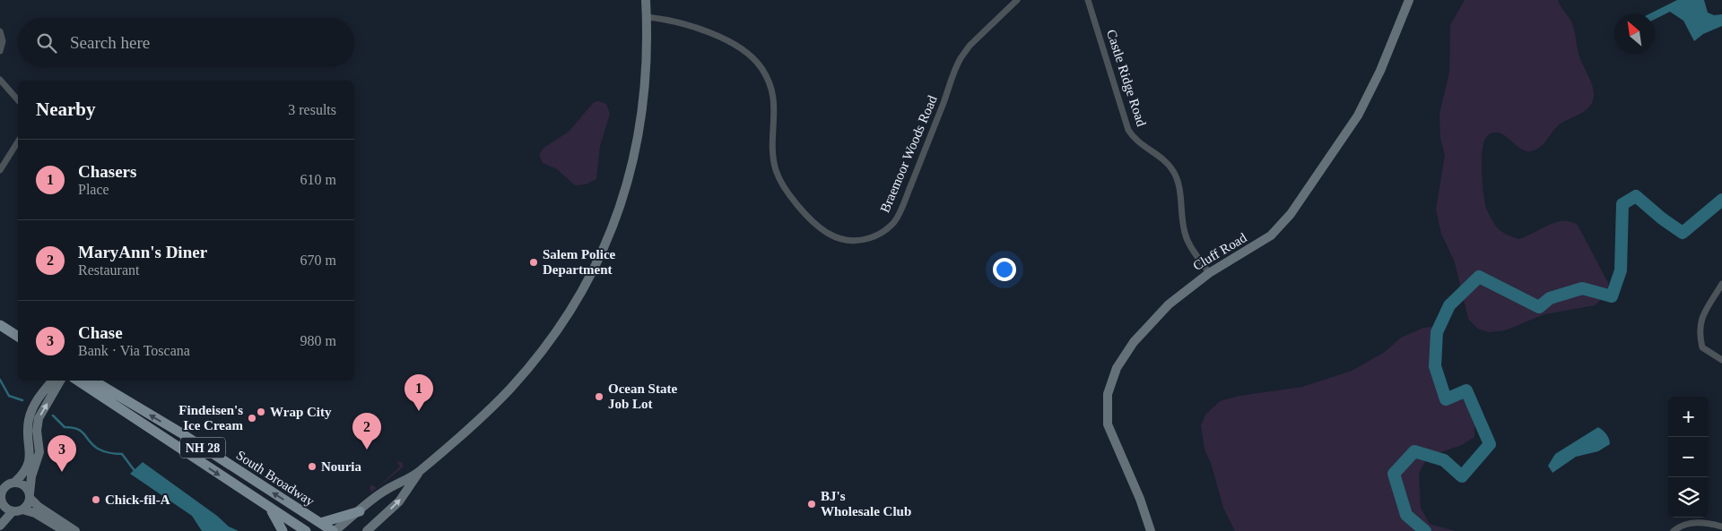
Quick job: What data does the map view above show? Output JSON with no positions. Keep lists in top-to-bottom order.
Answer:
{
  "streets": {
    "main road": ["NH 28", "South Broadway"],
    "street": ["Castle Ridge Road", "Braemoor Woods Road", "Cluff Road"]
  },
  "crossings": [
    ["Castle Ridge Road", "Cluff Road"]
  ],
  "places": [
    "Salem Police Department",
    "Ocean State Job Lot",
    "Wrap City",
    "Findeisen's Ice Cream",
    "Nouria",
    "Chick-fil-A",
    "BJ's Wholesale Club"
  ],
  "north": "top left",
  "page": {
    "search": "Search here",
    "heading": ["Nearby", "3 results"],
    "list": [
      {
        "mark": "1",
        "name": "Chasers",
        "note": "Place",
        "value": "610 m"
      },
      {
        "mark": "2",
        "name": "MaryAnn's Diner",
        "note": "Restaurant",
        "value": "670 m"
      },
      {
        "mark": "3",
        "name": "Chase",
        "note": "Bank · Via Toscana",
        "value": "980 m"
      }
    ],
    "pins": ["1", "2", "3"],
    "map_buttons": ["+", "−"]
  }
}
